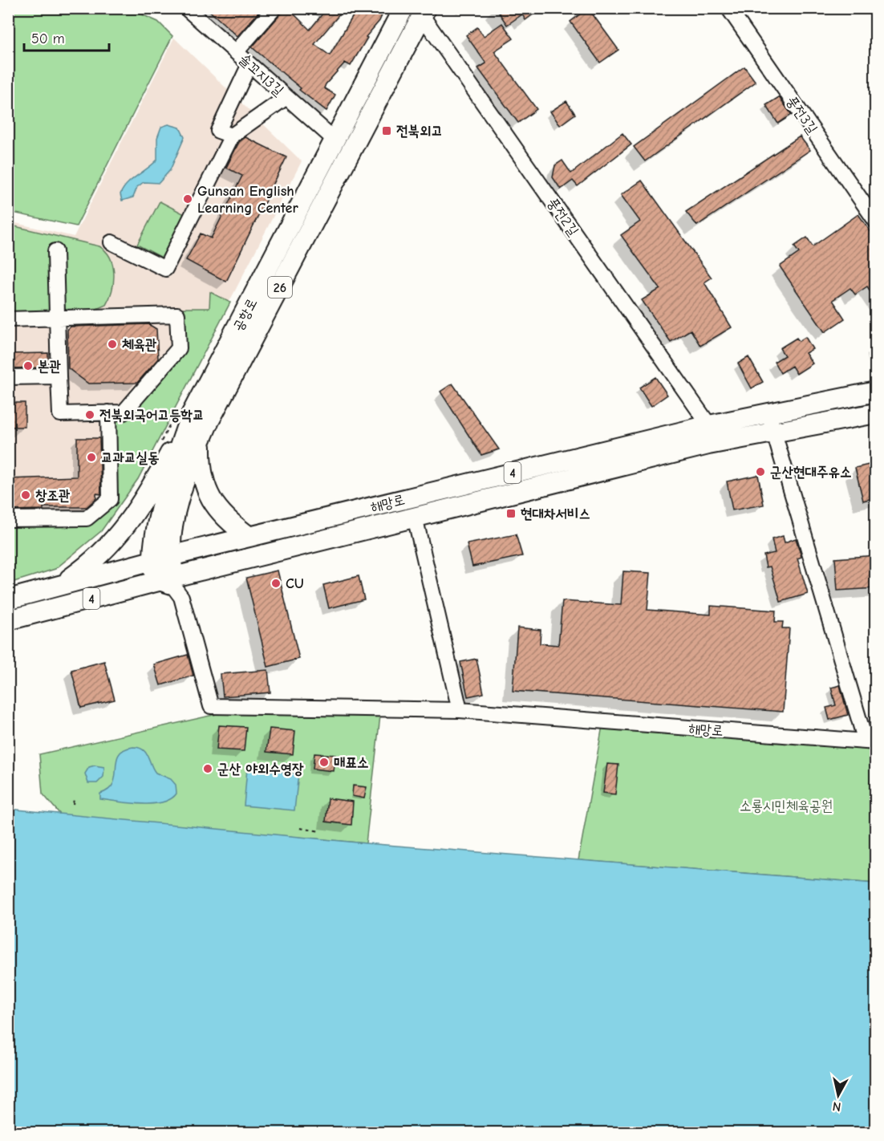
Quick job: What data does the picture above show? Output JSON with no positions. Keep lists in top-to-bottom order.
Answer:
{
  "streets": {
    "main road": [
      "26",
      "공항로",
      "4",
      "해망로"
    ],
    "street": ["솔꼬지3길", "풍전3길", "풍전2길"]
  },
  "crossings": [
    ["솔꼬지3길", "공항로"],
    ["풍전2길", "공항로"],
    ["풍전2길", "해망로"],
    ["26", "공항로"],
    ["26", "해망로"],
    ["공항로", "해망로"]
  ],
  "parks": ["소룡시민체육공원"],
  "places": {
    "transit": ["전북외고", "현대차서비스"],
    "other": [
      "Gunsan English Learning Center",
      "체육관",
      "본관",
      "전북외국어고등학교",
      "교과교실동",
      "군산현대주유소",
      "창조관",
      "CU",
      "매표소",
      "군산 야외수영장"
    ]
  },
  "scale_bar": "50 m",
  "north": "bottom"
}
